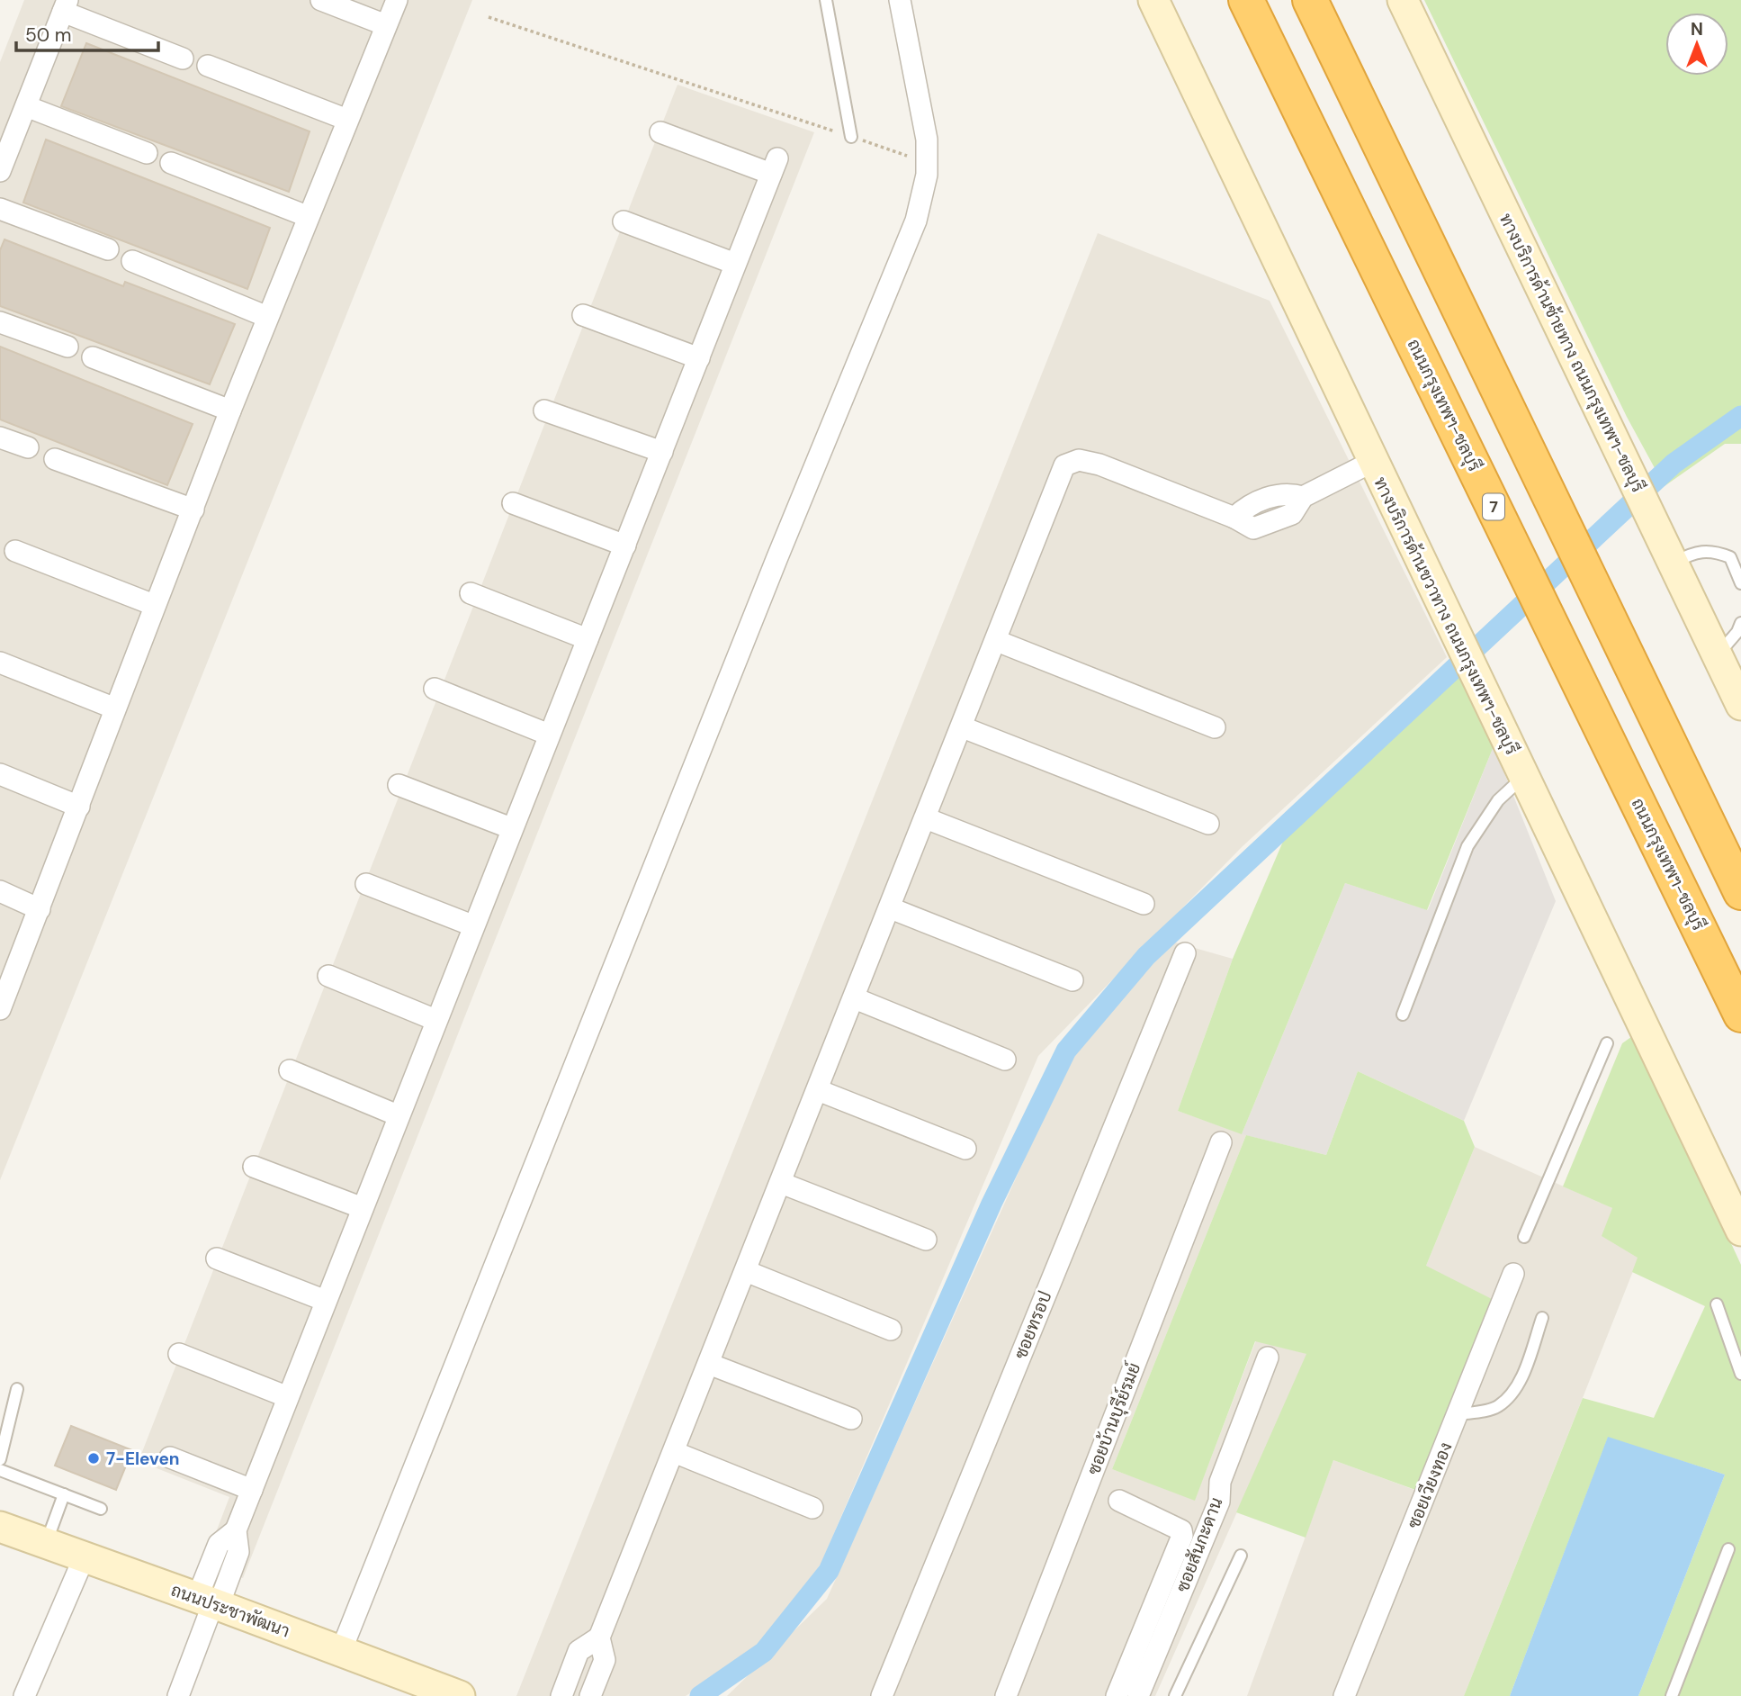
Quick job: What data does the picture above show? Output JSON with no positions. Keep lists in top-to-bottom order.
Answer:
{
  "streets": {
    "highway": ["ถนนกรุงเทพฯ-ชลบุรี", "7"],
    "main road": ["ทางบริการด้านซ้ายทาง ถนนกรุงเทพฯ-ชลบุรี", "ทางบริการด้านขวาทาง ถนนกรุงเทพฯ-ชลบุรี", "ถนนประชาพัฒนา"],
    "street": [
      "ซอยทรอป",
      "ซอยบ้านบุรีย์รมย์",
      "ซอยเวียงทอง",
      "ซอยสันกะดาน"
    ]
  },
  "places": ["7-Eleven"],
  "scale_bar": "50 m",
  "north": "top"
}
